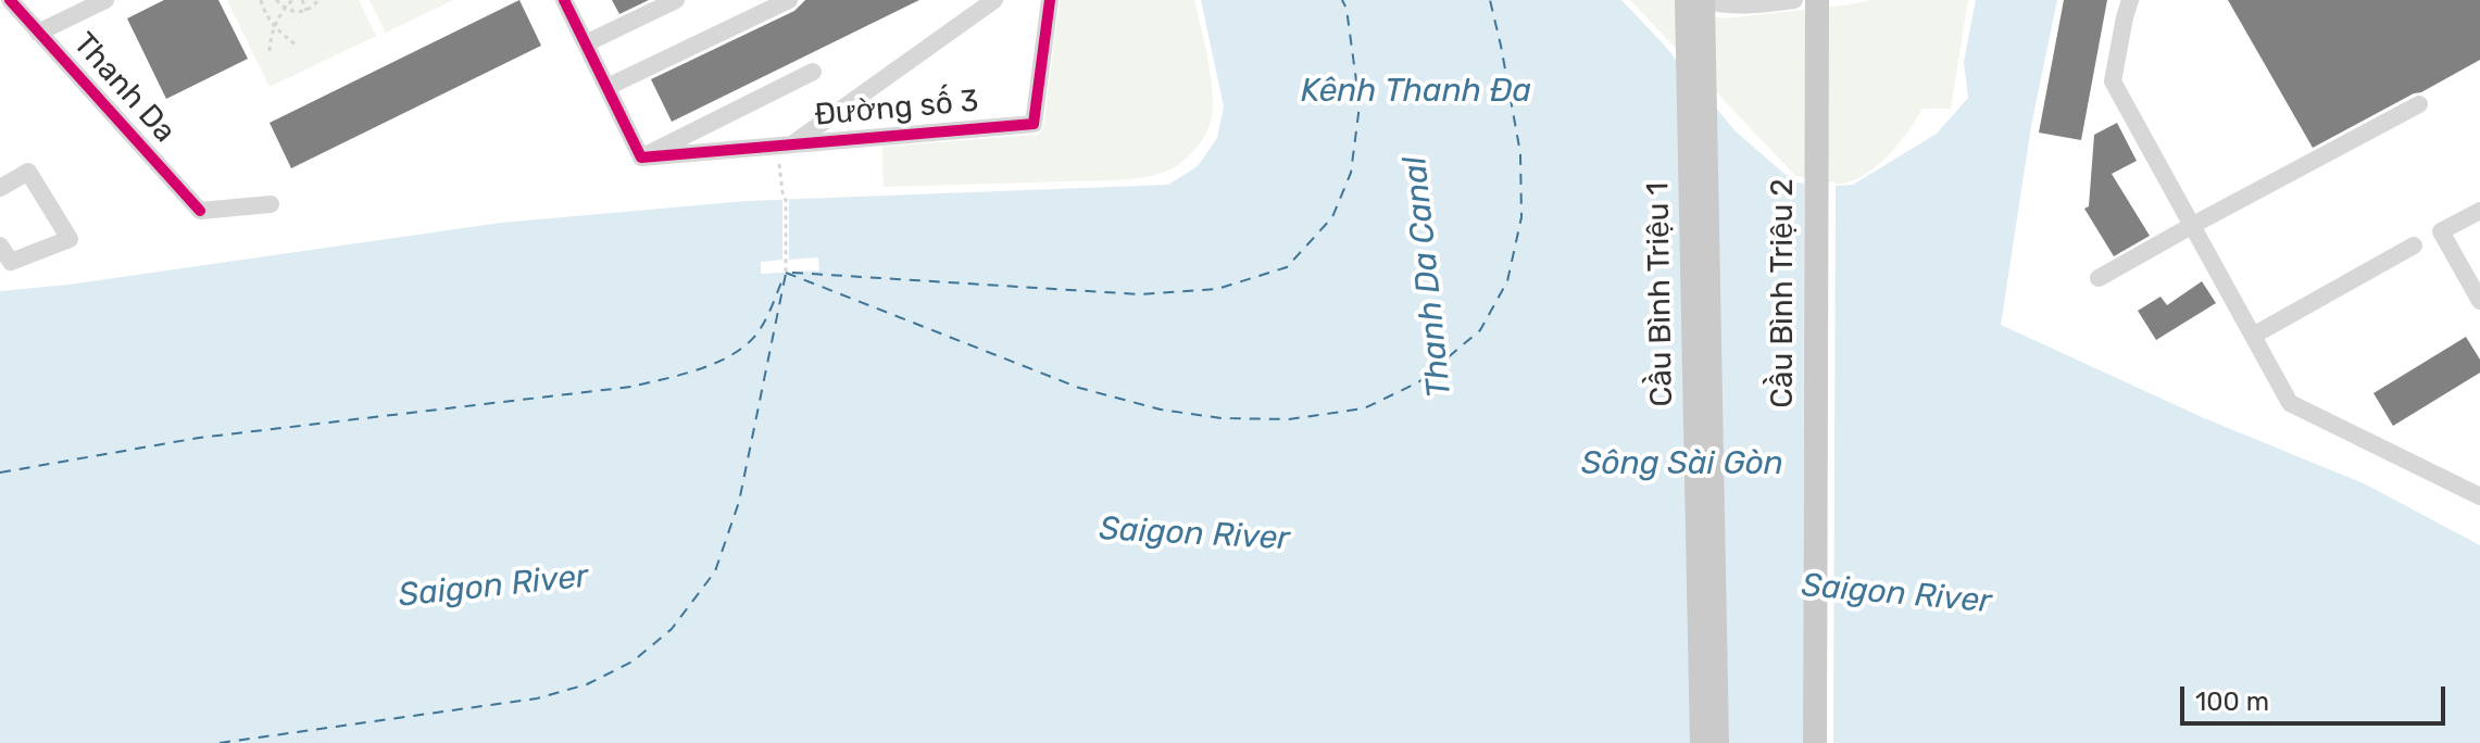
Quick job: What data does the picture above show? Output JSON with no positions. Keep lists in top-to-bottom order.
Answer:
{
  "streets": {
    "main road": ["Cầu Bình Triệu 2", "Cầu Bình Triệu 1"],
    "street": ["Thanh Da", "Đường số 3"]
  },
  "water": [
    "Kênh Thanh Đa",
    "Thanh Da Canal",
    "Sông Sài Gòn",
    "Saigon River"
  ],
  "scale_bar": "100 m"
}
